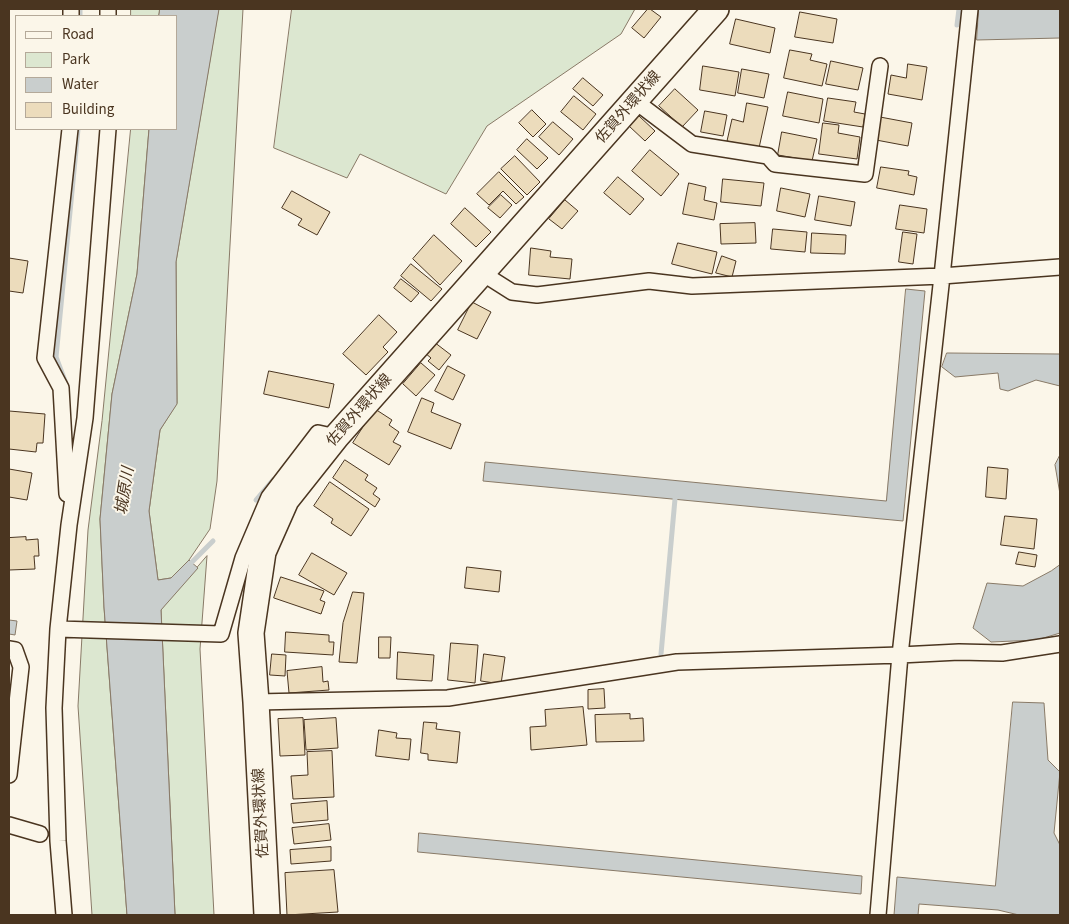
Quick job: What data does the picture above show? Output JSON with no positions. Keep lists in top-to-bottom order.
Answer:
{
  "streets": {
    "main road": ["佐賀外環状線"]
  },
  "water": ["城原川"],
  "legend": [
    "Road",
    "Park",
    "Water",
    "Building"
  ]
}
